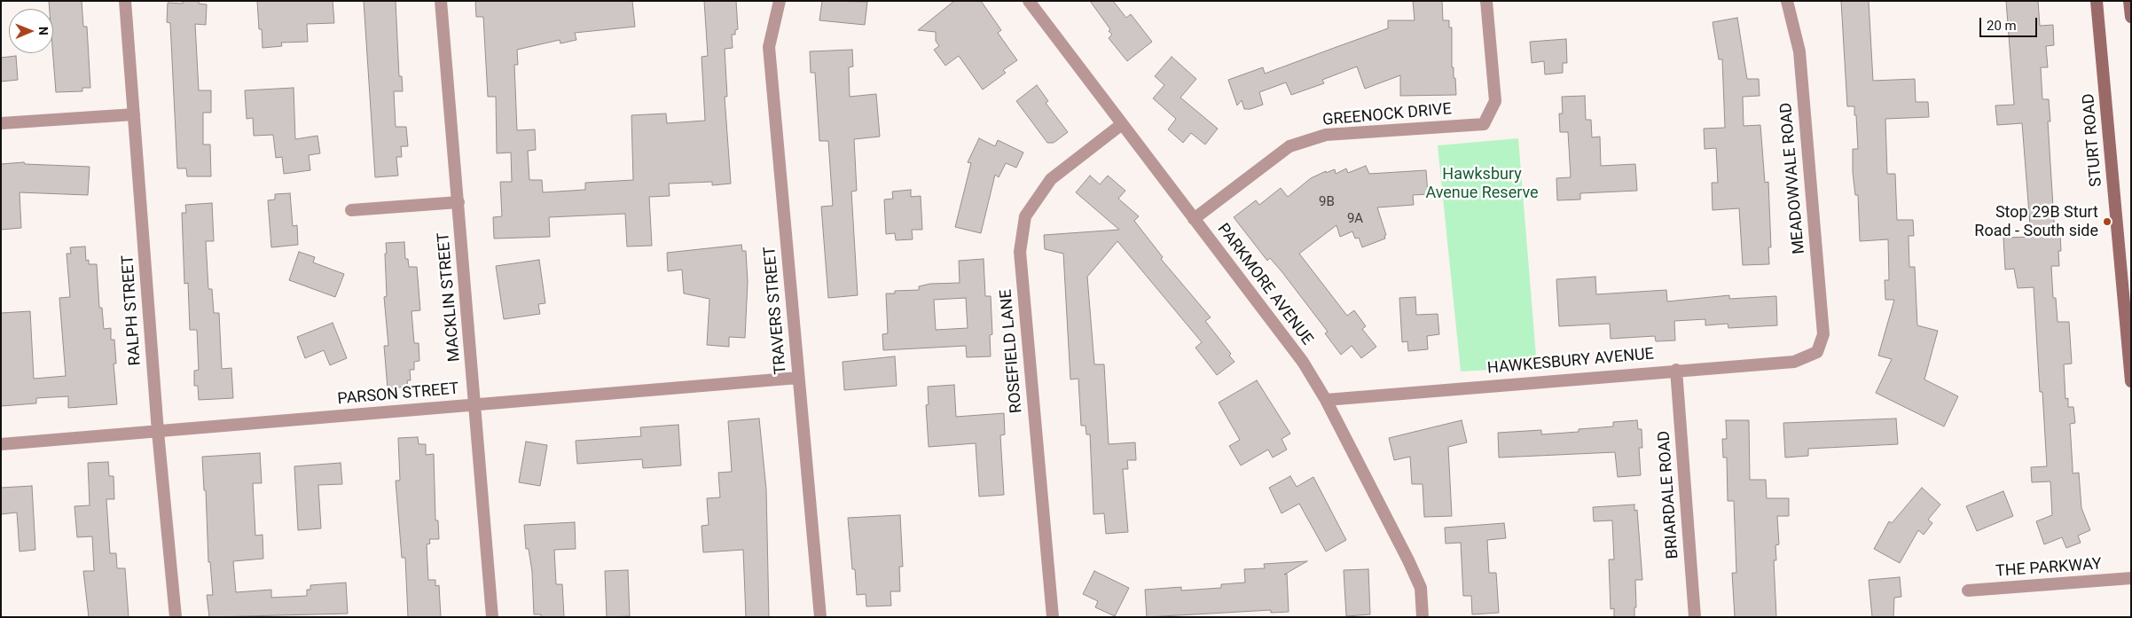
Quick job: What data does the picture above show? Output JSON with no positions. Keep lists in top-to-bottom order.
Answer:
{
  "streets": {
    "main road": ["STURT ROAD"],
    "street": [
      "GREENOCK DRIVE",
      "MEADOWVALE ROAD",
      "PARKMORE AVENUE",
      "MACKLIN STREET",
      "RALPH STREET",
      "TRAVERS STREET",
      "ROSEFIELD LANE",
      "HAWKESBURY AVENUE",
      "PARSON STREET",
      "BRIARDALE ROAD",
      "THE PARKWAY"
    ]
  },
  "crossings": [
    ["GREENOCK DRIVE", "PARKMORE AVENUE"],
    ["MEADOWVALE ROAD", "HAWKESBURY AVENUE"],
    ["PARKMORE AVENUE", "ROSEFIELD LANE"],
    ["PARKMORE AVENUE", "HAWKESBURY AVENUE"],
    ["MACKLIN STREET", "PARSON STREET"],
    ["RALPH STREET", "PARSON STREET"],
    ["TRAVERS STREET", "PARSON STREET"],
    ["HAWKESBURY AVENUE", "BRIARDALE ROAD"]
  ],
  "parks": ["Hawksbury Avenue Reserve"],
  "places": ["Stop 29B Sturt Road - South side"],
  "house_numbers": ["9B", "9A"],
  "scale_bar": "20 m",
  "north": "right"
}
